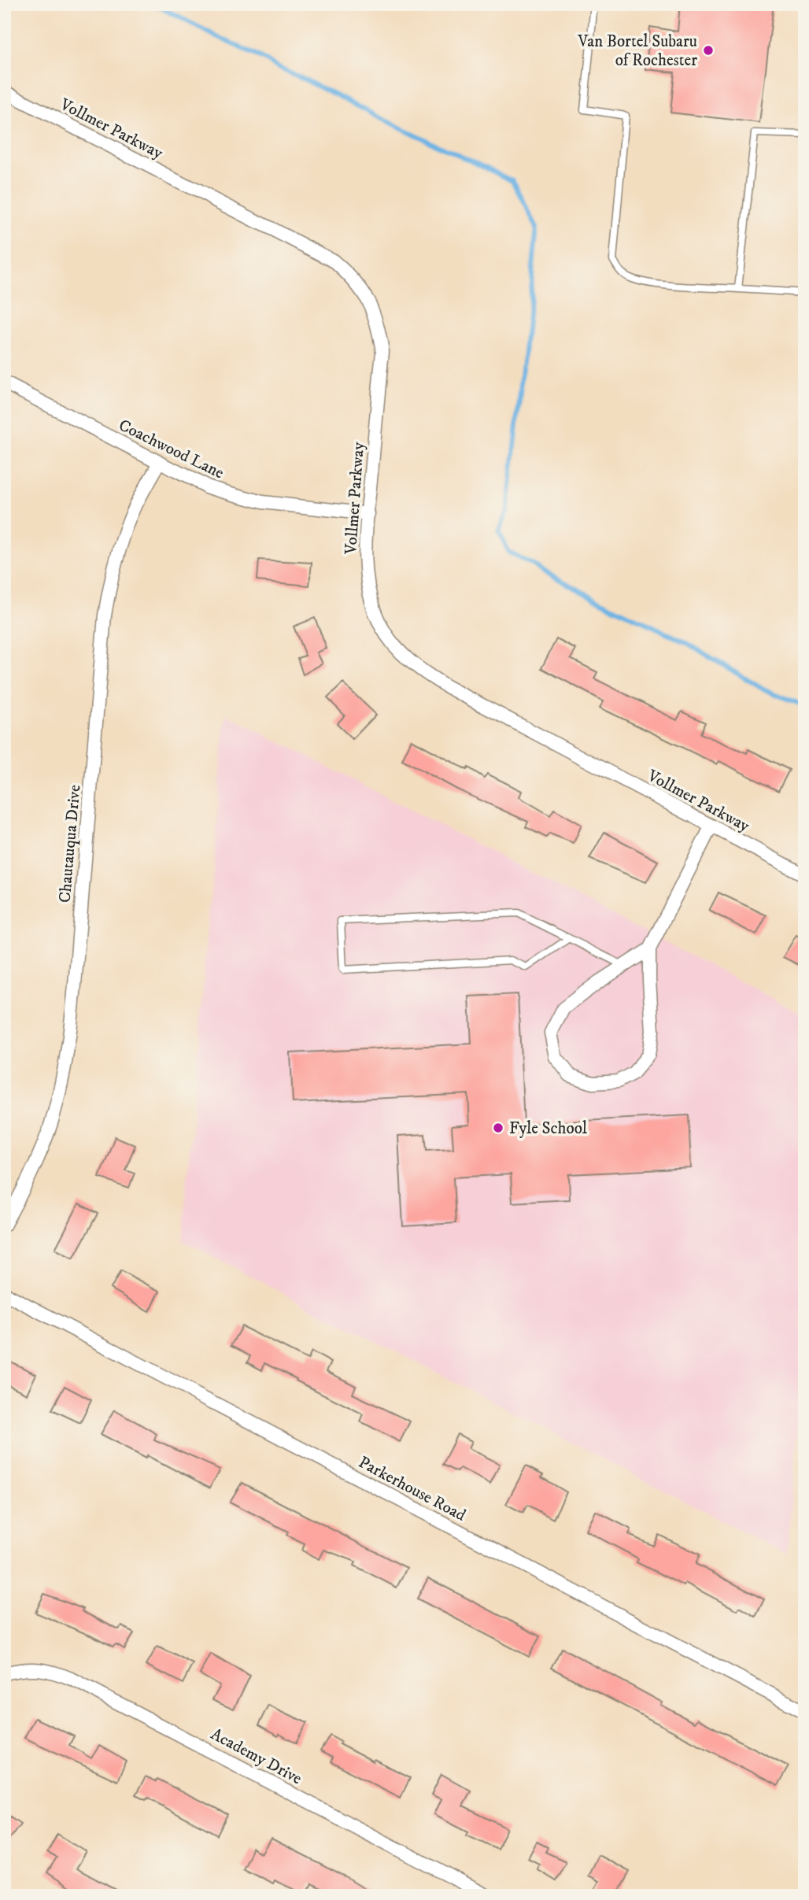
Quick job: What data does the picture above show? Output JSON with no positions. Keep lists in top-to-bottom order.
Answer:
{
  "streets": {
    "street": [
      "Vollmer Parkway",
      "Coachwood Lane",
      "Chautauqua Drive",
      "Parkerhouse Road",
      "Academy Drive"
    ]
  },
  "crossings": [
    ["Vollmer Parkway", "Coachwood Lane"],
    ["Coachwood Lane", "Chautauqua Drive"]
  ],
  "places": ["Van Bortel Subaru of Rochester", "Fyle School"]
}
